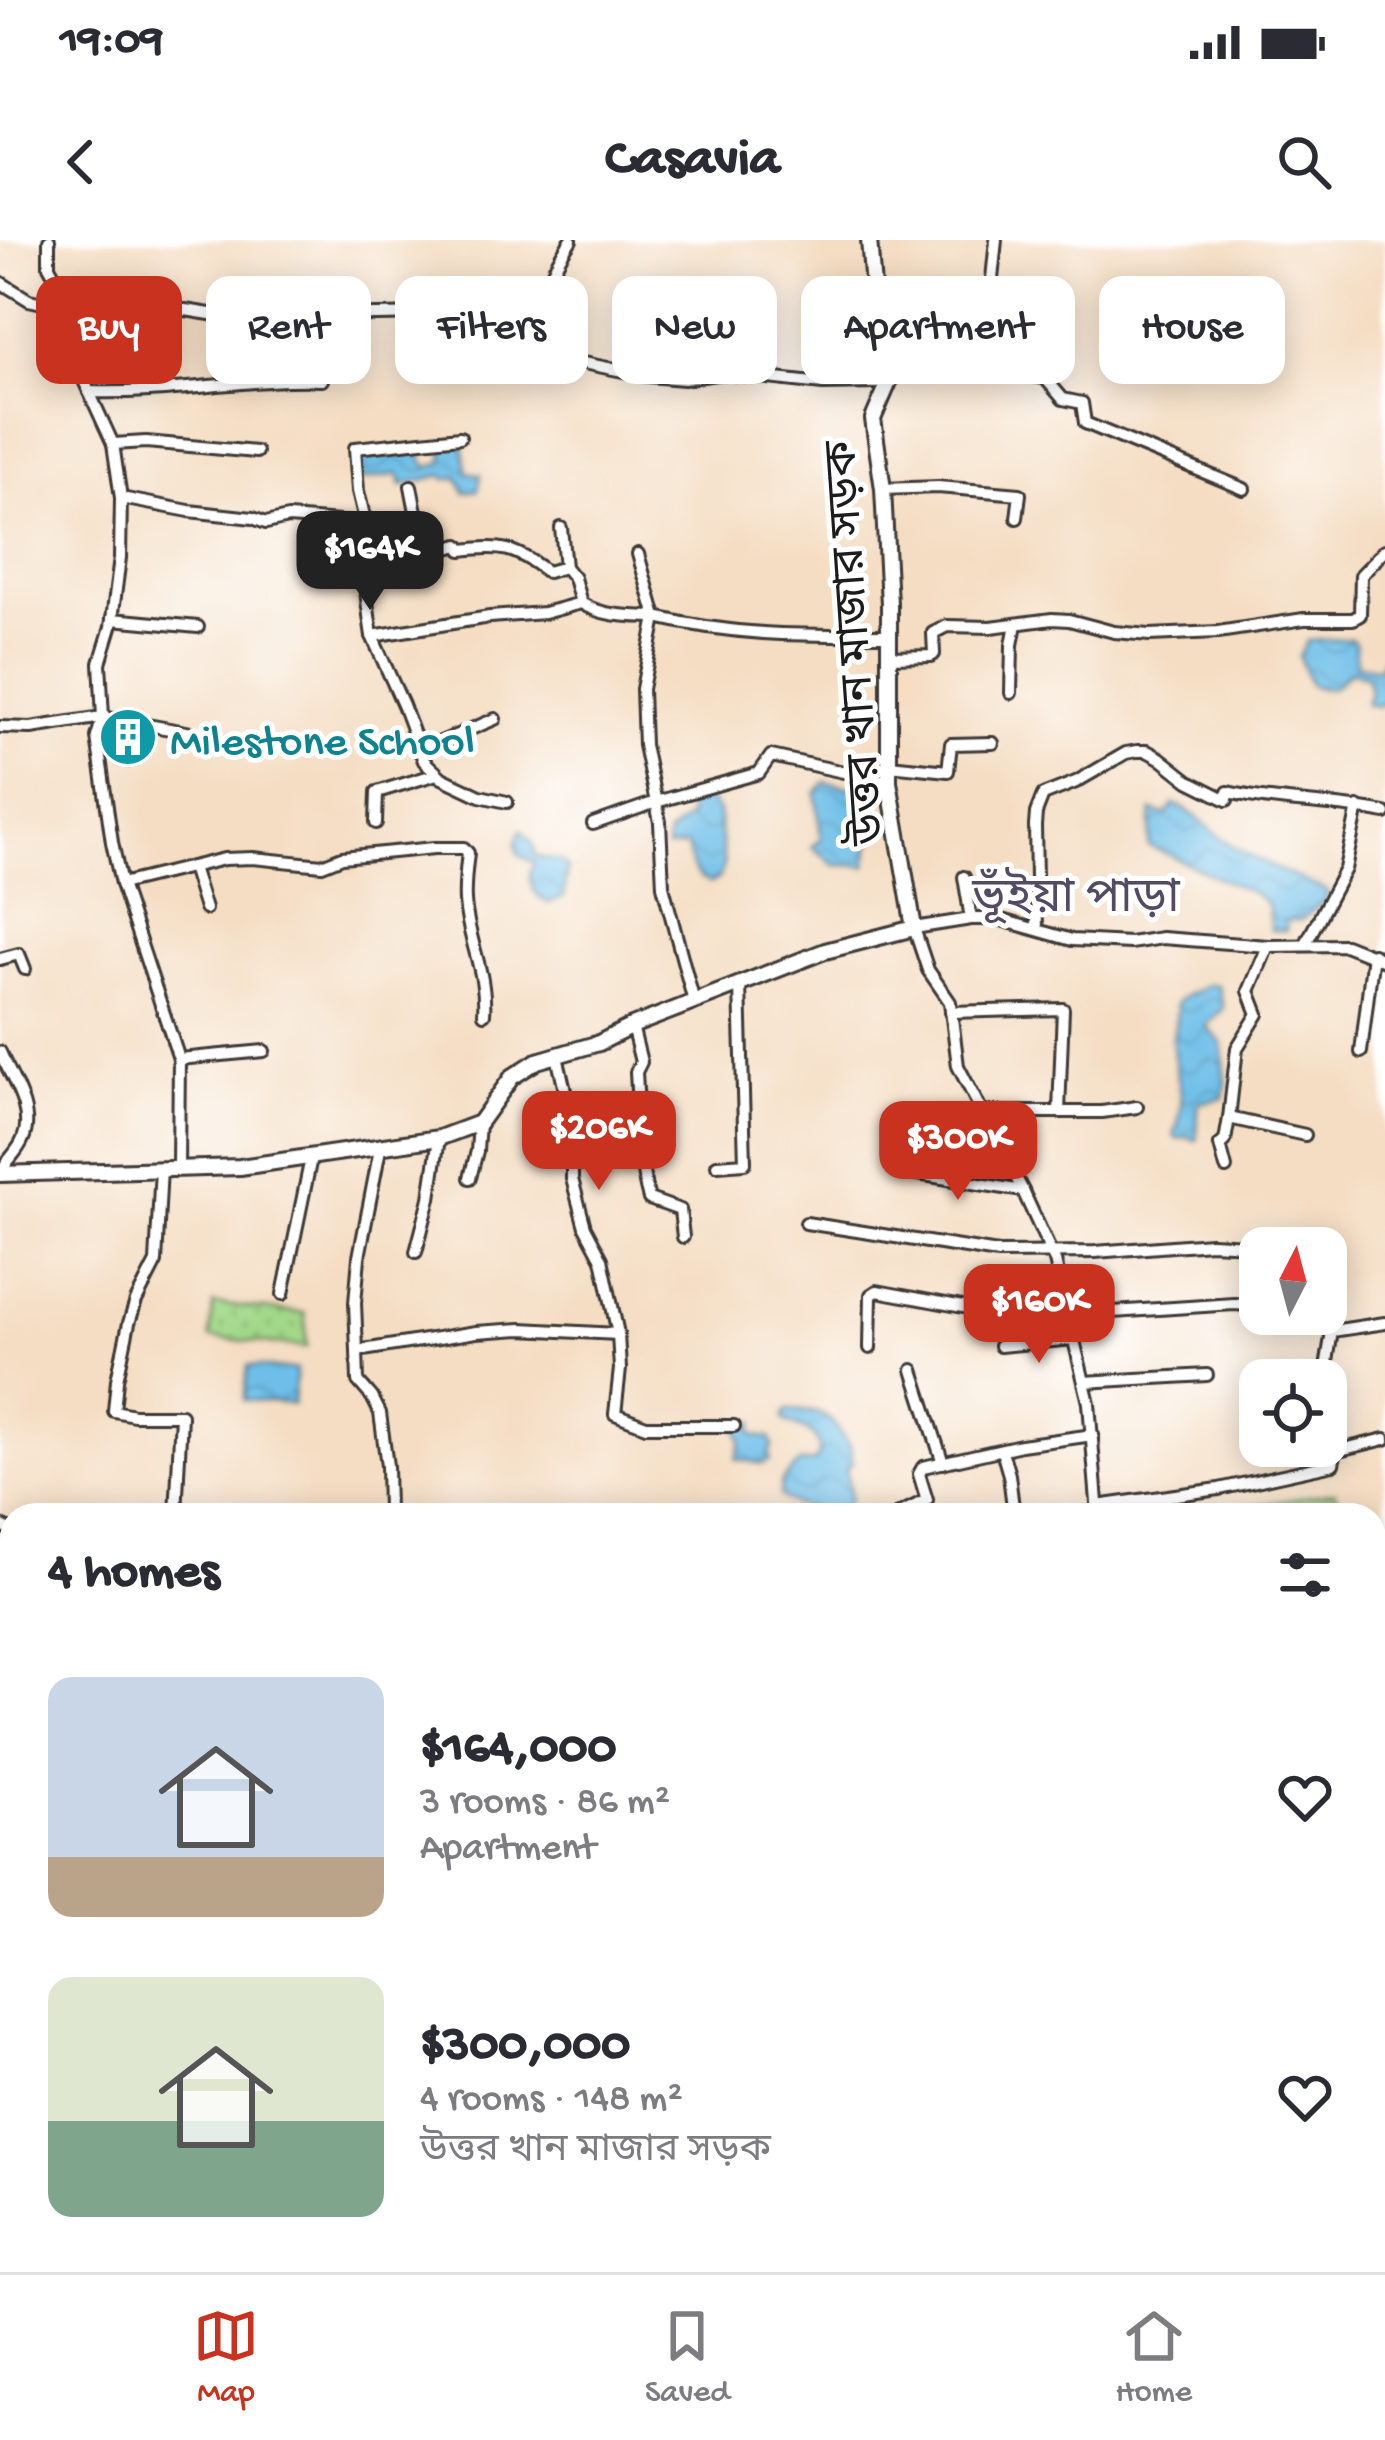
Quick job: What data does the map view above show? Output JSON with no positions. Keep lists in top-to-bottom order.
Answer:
{
  "streets": {
    "main road": ["উত্তর খান মাজার সড়ক"]
  },
  "districts": ["ভূঁইয়া পাড়া"],
  "places": {
    "building": ["Milestone School"]
  },
  "north": "top",
  "page": {
    "status": "19:09",
    "header": "Casavia",
    "chip": [
      "Buy",
      "Rent",
      "Filters",
      "New",
      "Apartment",
      "House"
    ],
    "price": [
      "$164K",
      "$206K",
      "$300K",
      "$160K"
    ],
    "heading": "4 homes",
    "list": [
      {
        "name": "$164,000",
        "note": "3 rooms · 86 m² · Apartment"
      },
      {
        "name": "$300,000",
        "note": "4 rooms · 148 m² · উত্তর খান মাজার সড়ক"
      }
    ],
    "tabs": ["Map", "Saved", "Home"]
  }
}
